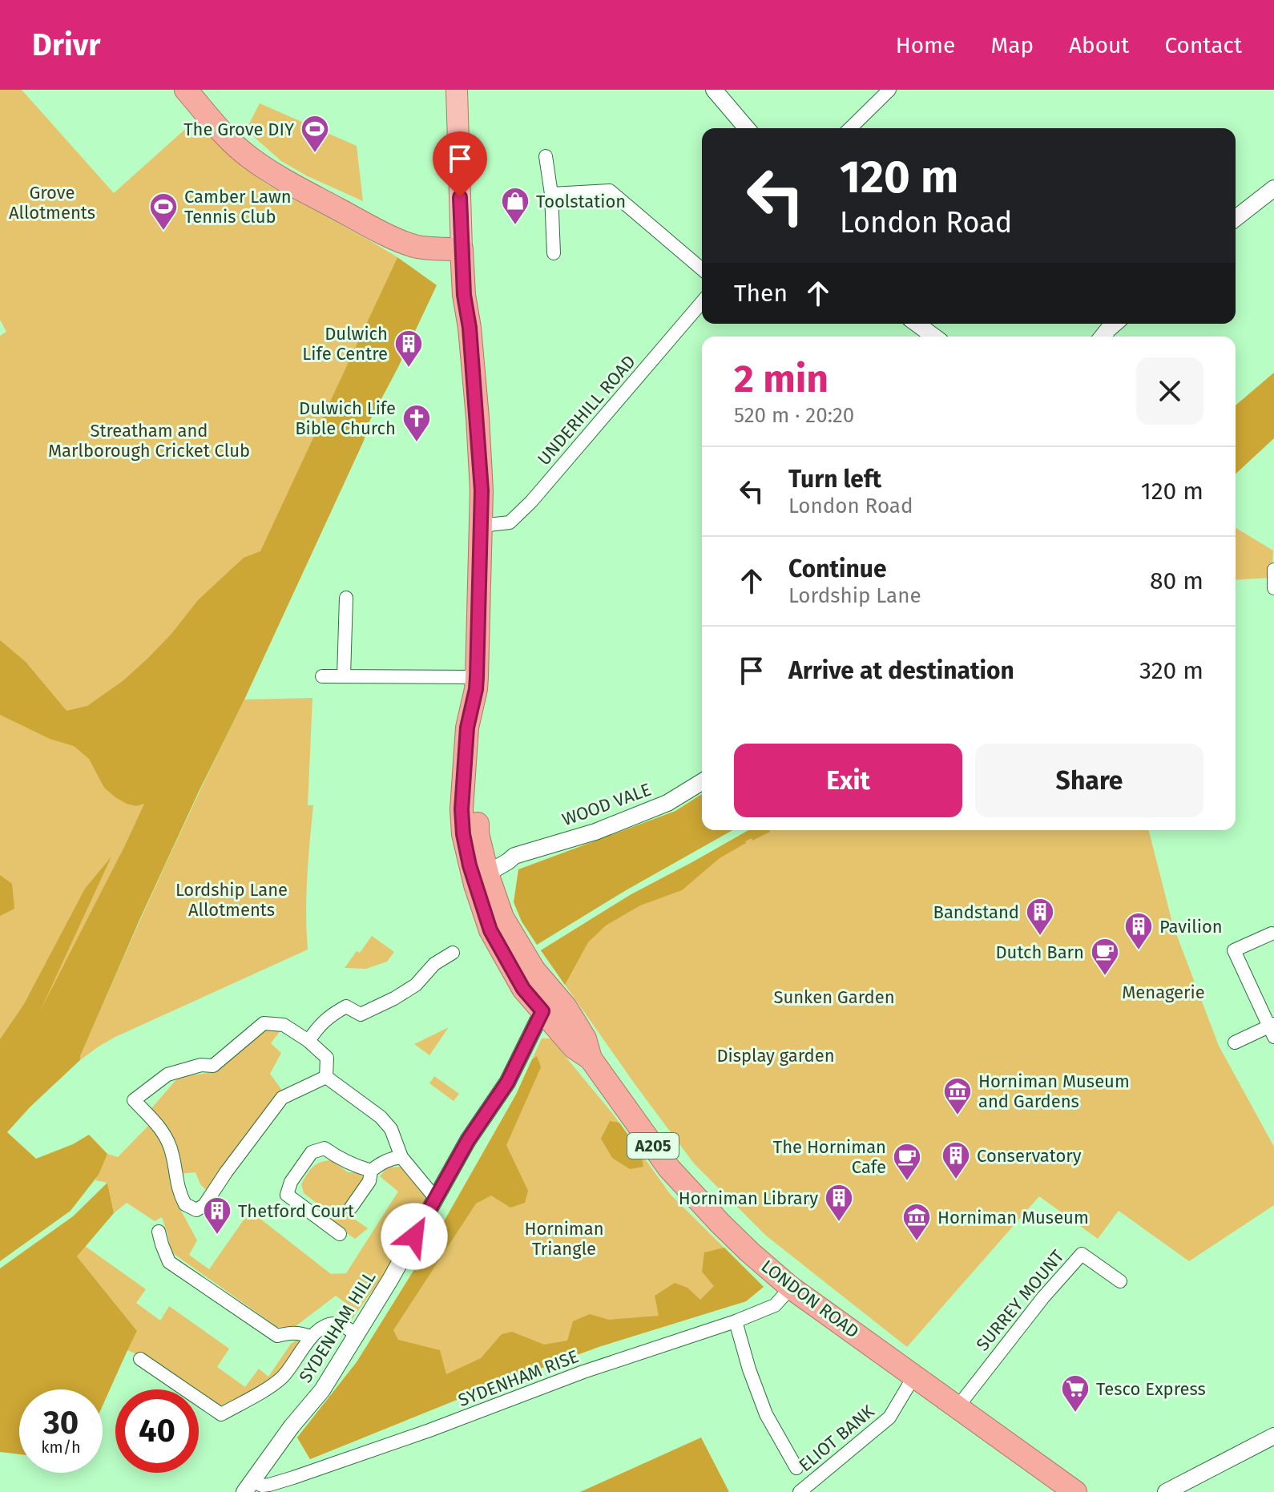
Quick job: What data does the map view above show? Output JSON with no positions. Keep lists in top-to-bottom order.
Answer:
{
  "streets": {
    "highway": ["A205", "LONDON ROAD"],
    "street": [
      "UNDERHILL ROAD",
      "WOOD VALE",
      "SURREY MOUNT",
      "SYDENHAM HILL",
      "SYDENHAM RISE",
      "ELIOT BANK"
    ]
  },
  "crossings": [
    ["UNDERHILL ROAD", "A205"],
    ["WOOD VALE", "LONDON ROAD"],
    ["A205", "LONDON ROAD"],
    ["LONDON ROAD", "SURREY MOUNT"],
    ["LONDON ROAD", "SYDENHAM HILL"],
    ["LONDON ROAD", "SYDENHAM RISE"],
    ["LONDON ROAD", "ELIOT BANK"],
    ["SYDENHAM HILL", "SYDENHAM RISE"]
  ],
  "parks": [
    "Grove Allotments",
    "Streatham and Marlborough Cricket Club",
    "Lordship Lane Allotments",
    "Menagerie",
    "Sunken Garden",
    "Display garden",
    "Horniman Triangle"
  ],
  "places": {
    "sports": ["The Grove DIY", "Camber Lawn Tennis Club"],
    "shop": ["Toolstation"],
    "building": [
      "Dulwich Life Centre",
      "Bandstand",
      "Pavilion",
      "Conservatory",
      "Horniman Library",
      "Thetford Court"
    ],
    "church": ["Dulwich Life Bible Church"],
    "cafe": ["Dutch Barn", "The Horniman Cafe"],
    "museum": ["Horniman Museum and Gardens", "Horniman Museum"],
    "supermarket": ["Tesco Express"]
  },
  "page": {
    "header": "Drivr",
    "nav": [
      "Home",
      "Map",
      "About",
      "Contact"
    ],
    "turn": ["120 m", "London Road"],
    "then": "Then",
    "heading": ["2 min", "520 m · 20:20"],
    "list": [
      {
        "name": "Turn left",
        "note": "London Road",
        "value": "120 m"
      },
      {
        "name": "Continue",
        "note": "Lordship Lane",
        "value": "80 m"
      },
      {
        "name": "Arrive at destination",
        "value": "320 m"
      }
    ],
    "buttons": ["Exit", "Share"],
    "speed": "30 km/h",
    "limit": "40"
  }
}
